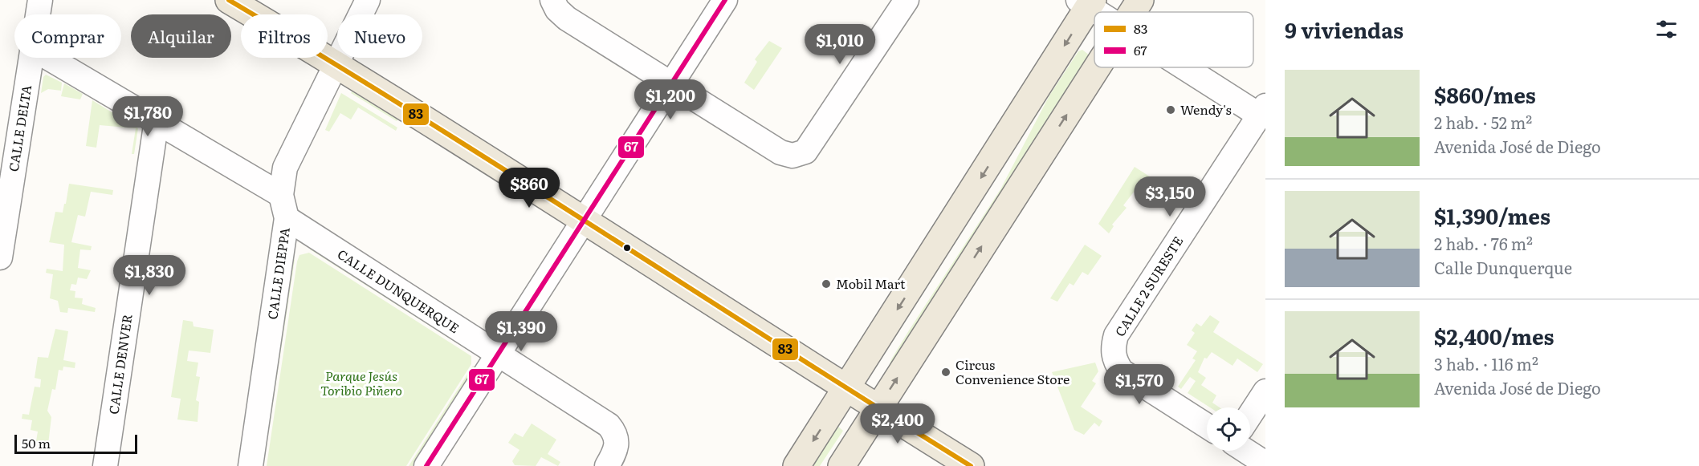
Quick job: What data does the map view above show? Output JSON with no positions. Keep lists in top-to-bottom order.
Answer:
{
  "streets": {
    "street": [
      "CALLE DELTA",
      "CALLE DIEPPA",
      "CALLE 2 SURESTE",
      "CALLE DUNQUERQUE",
      "CALLE DENVER"
    ]
  },
  "crossings": [
    ["CALLE DIEPPA", "CALLE DUNQUERQUE"]
  ],
  "parks": ["Parque Jesús Toribio Piñero"],
  "places": ["Wendy's", "Mobil Mart", "Circus Convenience Store"],
  "lines": ["transit line 83", "transit line 67"],
  "legend": ["83", "67"],
  "scale_bar": "50 m",
  "page": {
    "heading": "9 viviendas",
    "chip": [
      "Comprar",
      "Alquilar",
      "Filtros",
      "Nuevo"
    ],
    "price": [
      "$1,010",
      "$1,200",
      "$1,780",
      "$860",
      "$3,150",
      "$1,830",
      "$1,390",
      "$1,570",
      "$2,400"
    ],
    "list": [
      {
        "name": "$860/mes",
        "note": "2 hab. · 52 m² · Avenida José de Diego"
      },
      {
        "name": "$1,390/mes",
        "note": "2 hab. · 76 m² · Calle Dunquerque"
      },
      {
        "name": "$2,400/mes",
        "note": "3 hab. · 116 m² · Avenida José de Diego"
      }
    ],
    "scale": "50 m"
  }
}
